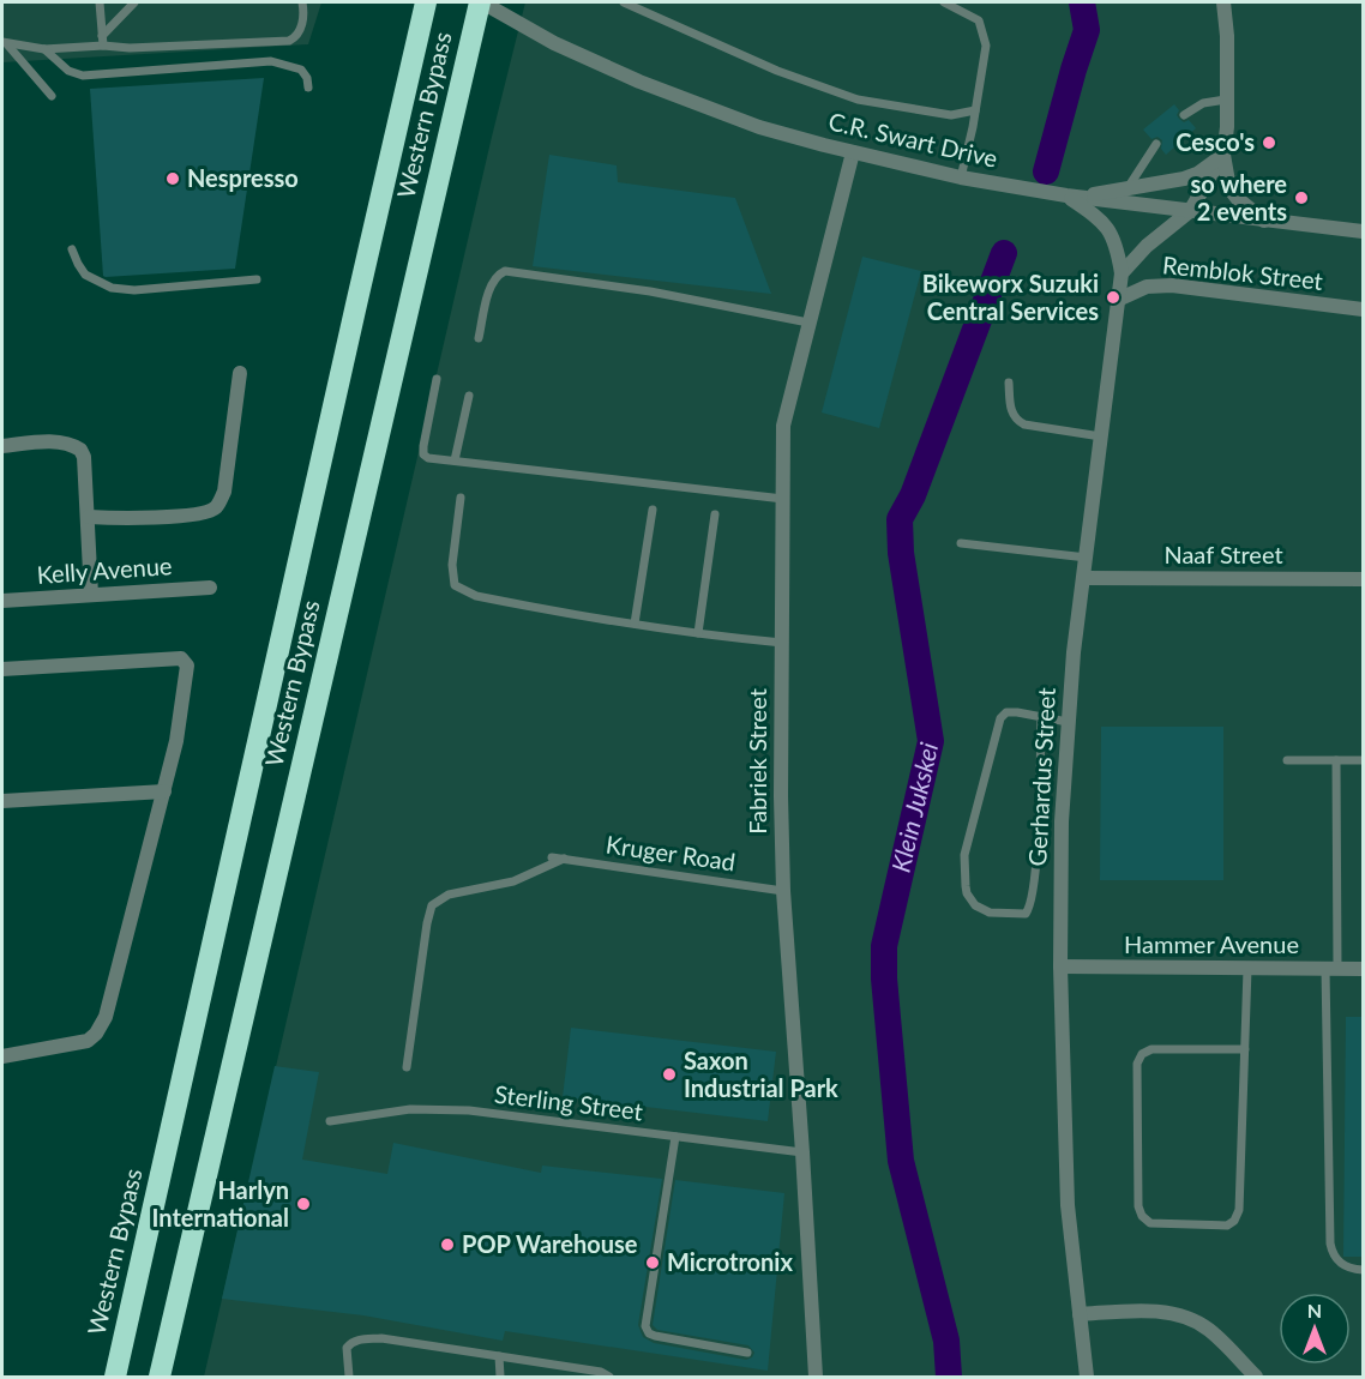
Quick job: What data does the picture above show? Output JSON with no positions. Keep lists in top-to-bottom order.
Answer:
{
  "streets": {
    "highway": ["Western Bypass"],
    "street": [
      "C.R. Swart Drive",
      "Remblok Street",
      "Naaf Street",
      "Kelly Avenue",
      "Fabriek Street",
      "Gerhardus Street",
      "Hammer Avenue"
    ],
    "lane": ["Kruger Road", "Sterling Street"]
  },
  "crossings": [
    ["Western Bypass", "C.R. Swart Drive"],
    ["C.R. Swart Drive", "Fabriek Street"],
    ["C.R. Swart Drive", "Gerhardus Street"],
    ["Remblok Street", "Gerhardus Street"],
    ["Naaf Street", "Gerhardus Street"],
    ["Fabriek Street", "Kruger Road"],
    ["Fabriek Street", "Sterling Street"],
    ["Gerhardus Street", "Hammer Avenue"]
  ],
  "water": ["Klein Jukskei"],
  "places": [
    "Cesco's",
    "Nespresso",
    "so where 2 events",
    "Bikeworx Suzuki Central Services",
    "Saxon Industrial Park",
    "Harlyn International",
    "POP Warehouse",
    "Microtronix"
  ],
  "north": "top"
}
